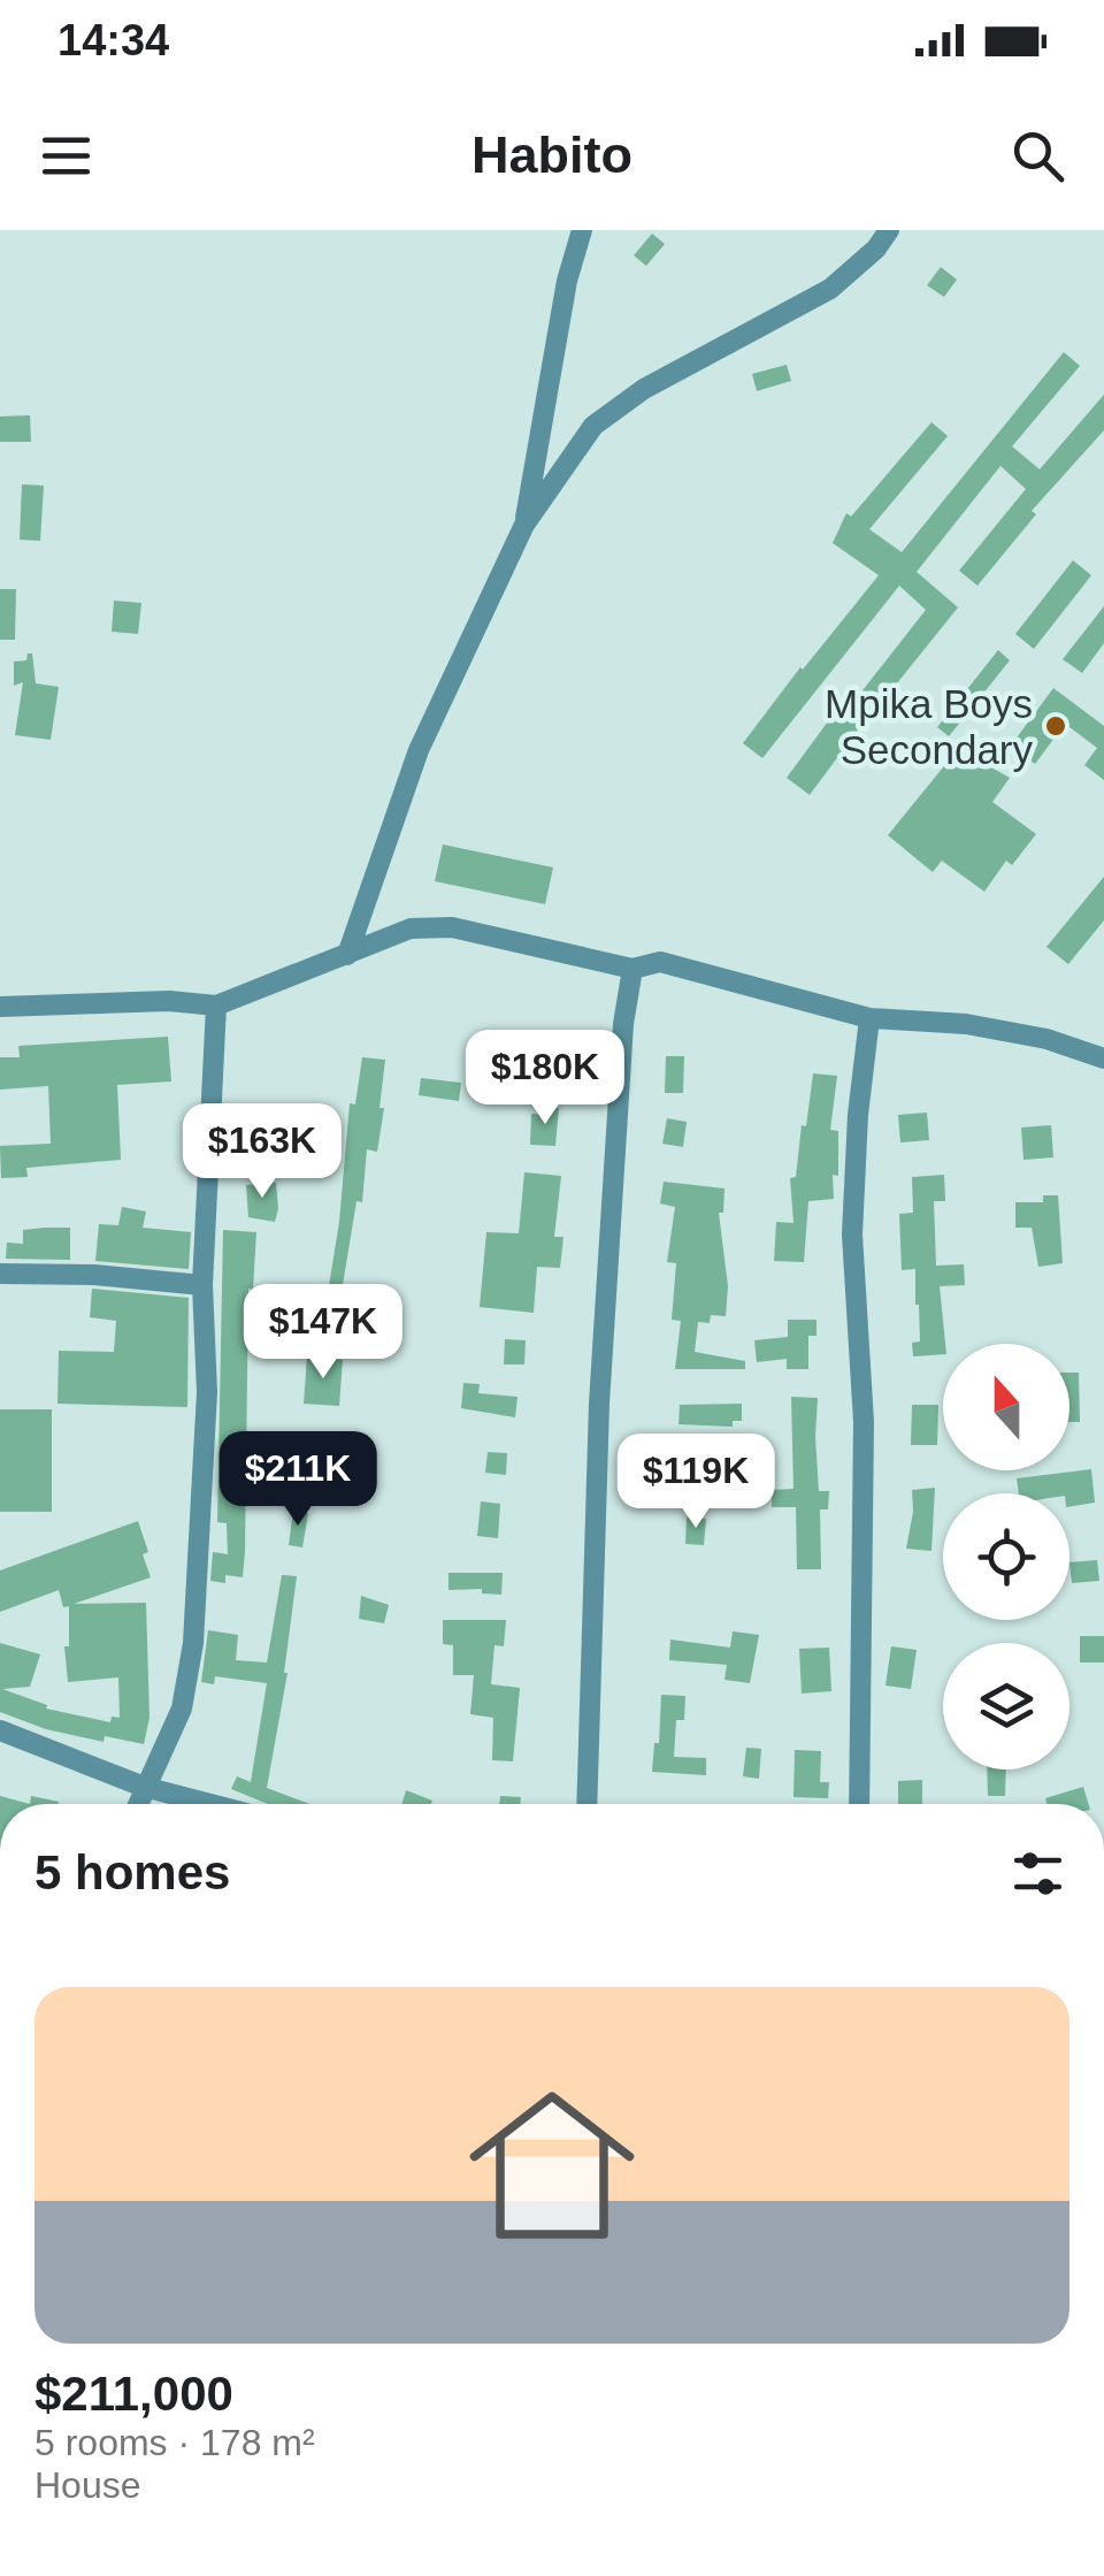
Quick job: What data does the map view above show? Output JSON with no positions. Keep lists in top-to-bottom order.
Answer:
{
  "places": ["Mpika Boys Secondary"],
  "north": "top",
  "page": {
    "status": "14:34",
    "header": "Habito",
    "price": [
      "$180K",
      "$163K",
      "$147K",
      "$211K",
      "$119K"
    ],
    "heading": "5 homes",
    "list": [
      {
        "name": "$211,000",
        "note": "5 rooms · 178 m² · House"
      }
    ]
  }
}
